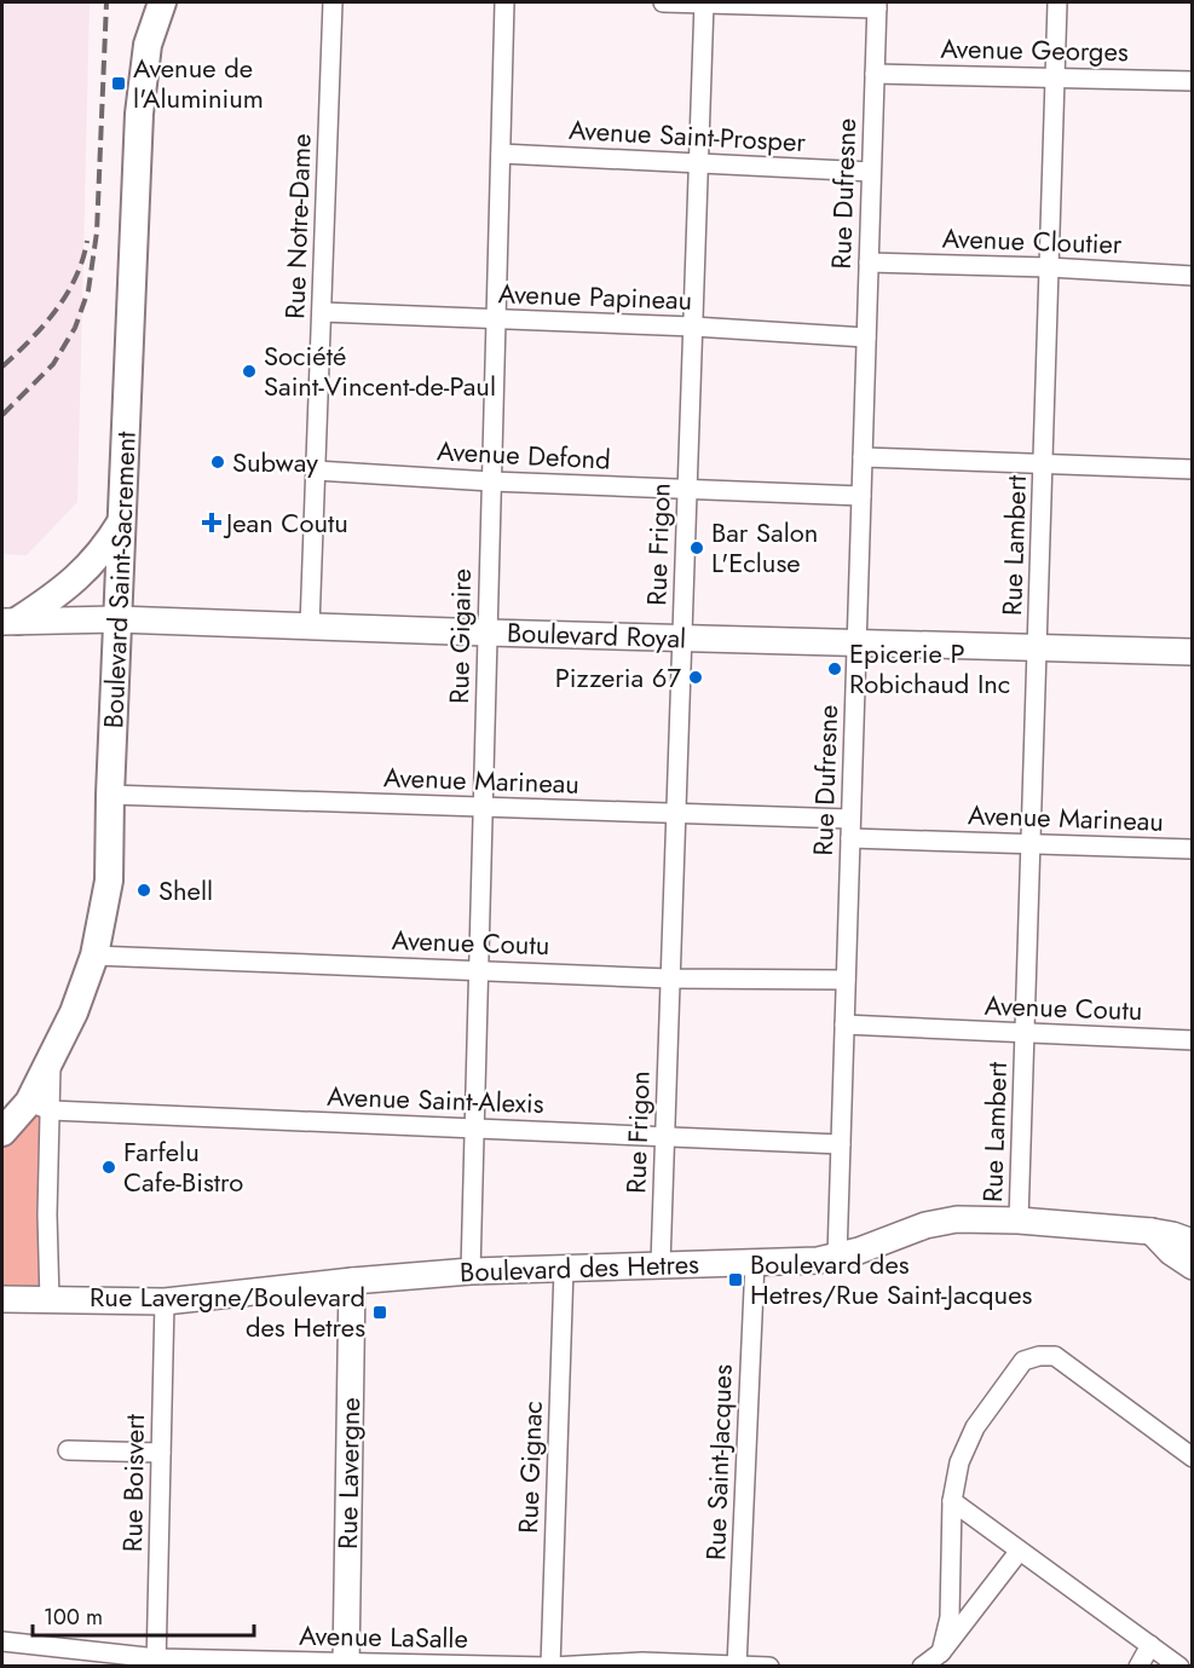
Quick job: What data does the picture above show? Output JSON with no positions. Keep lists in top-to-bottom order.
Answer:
{
  "streets": {
    "main road": ["Boulevard Saint-Sacrement"],
    "street": [
      "Avenue Georges",
      "Avenue Saint-Prosper",
      "Rue Dufresne",
      "Rue Notre-Dame",
      "Avenue Cloutier",
      "Avenue Papineau",
      "Avenue Defond",
      "Rue Frigon",
      "Rue Lambert",
      "Boulevard Royal",
      "Rue Gigaire",
      "Avenue Marineau",
      "Avenue Coutu",
      "Avenue Saint-Alexis",
      "Boulevard des Hetres",
      "Rue Saint-Jacques",
      "Rue Gignac",
      "Rue Lavergne",
      "Rue Boisvert",
      "Avenue LaSalle"
    ]
  },
  "crossings": [
    ["Avenue Georges", "Rue Dufresne"],
    ["Avenue Georges", "Rue Lambert"],
    ["Avenue Saint-Prosper", "Rue Dufresne"],
    ["Avenue Saint-Prosper", "Rue Frigon"],
    ["Avenue Saint-Prosper", "Rue Gigaire"],
    ["Rue Dufresne", "Avenue Cloutier"],
    ["Rue Dufresne", "Avenue Papineau"],
    ["Rue Dufresne", "Avenue Defond"],
    ["Rue Dufresne", "Boulevard Royal"],
    ["Rue Dufresne", "Avenue Marineau"],
    ["Rue Dufresne", "Avenue Coutu"],
    ["Rue Dufresne", "Avenue Saint-Alexis"],
    ["Rue Dufresne", "Boulevard des Hetres"],
    ["Rue Notre-Dame", "Avenue Papineau"],
    ["Rue Notre-Dame", "Avenue Defond"],
    ["Rue Notre-Dame", "Boulevard Royal"],
    ["Avenue Cloutier", "Rue Lambert"],
    ["Avenue Papineau", "Rue Frigon"],
    ["Avenue Papineau", "Rue Gigaire"],
    ["Avenue Defond", "Rue Frigon"],
    ["Avenue Defond", "Rue Gigaire"],
    ["Rue Frigon", "Boulevard Royal"],
    ["Rue Frigon", "Avenue Marineau"],
    ["Rue Frigon", "Avenue Coutu"],
    ["Rue Frigon", "Avenue Saint-Alexis"],
    ["Rue Frigon", "Boulevard des Hetres"],
    ["Rue Lambert", "Boulevard Royal"],
    ["Rue Lambert", "Avenue Marineau"],
    ["Rue Lambert", "Avenue Coutu"],
    ["Rue Lambert", "Boulevard des Hetres"],
    ["Boulevard Saint-Sacrement", "Boulevard Royal"],
    ["Boulevard Saint-Sacrement", "Avenue Marineau"],
    ["Boulevard Saint-Sacrement", "Avenue Coutu"],
    ["Boulevard Saint-Sacrement", "Avenue Saint-Alexis"],
    ["Boulevard Royal", "Rue Gigaire"],
    ["Rue Gigaire", "Avenue Marineau"],
    ["Rue Gigaire", "Avenue Coutu"],
    ["Rue Gigaire", "Avenue Saint-Alexis"],
    ["Rue Gigaire", "Boulevard des Hetres"],
    ["Boulevard des Hetres", "Rue Saint-Jacques"],
    ["Boulevard des Hetres", "Rue Gignac"],
    ["Boulevard des Hetres", "Rue Lavergne"],
    ["Boulevard des Hetres", "Rue Boisvert"],
    ["Rue Saint-Jacques", "Avenue LaSalle"],
    ["Rue Gignac", "Avenue LaSalle"],
    ["Rue Lavergne", "Avenue LaSalle"],
    ["Rue Boisvert", "Avenue LaSalle"]
  ],
  "places": {
    "transit": ["Avenue de l'Aluminium", "Boulevard des Hetres/Rue Saint-Jacques", "Rue Lavergne/Boulevard des Hetres"],
    "other": [
      "Société Saint-Vincent-de-Paul",
      "Subway",
      "Bar Salon L'Ecluse",
      "Epicerie P Robichaud Inc",
      "Pizzeria 67",
      "Shell",
      "Farfelu Cafe-Bistro"
    ],
    "health": ["Jean Coutu"]
  },
  "scale_bar": "100 m"
}
